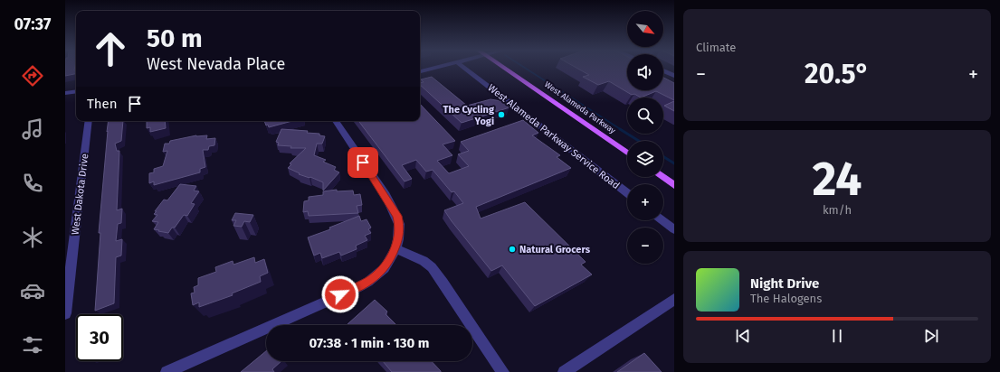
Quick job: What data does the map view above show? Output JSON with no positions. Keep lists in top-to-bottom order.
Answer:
{
  "streets": {
    "main road": ["West Alameda Parkway"],
    "street": ["West Alameda Parkway Service Road", "West Dakota Drive"]
  },
  "places": ["The Cycling Yogi", "Natural Grocers"],
  "north": "bottom right",
  "page": {
    "tabs": "07:37",
    "tile": [
      "Climate",
      ["24", "km/h"]
    ],
    "map_buttons": ["+", "−"],
    "turn": ["50 m", "West Nevada Place"],
    "heat": ["−", "20.5°", "+"],
    "then": "Then",
    "song": ["Night Drive", "The Halogens"],
    "limit": "30",
    "trip": "07:38 · 1 min · 130 m"
  }
}
